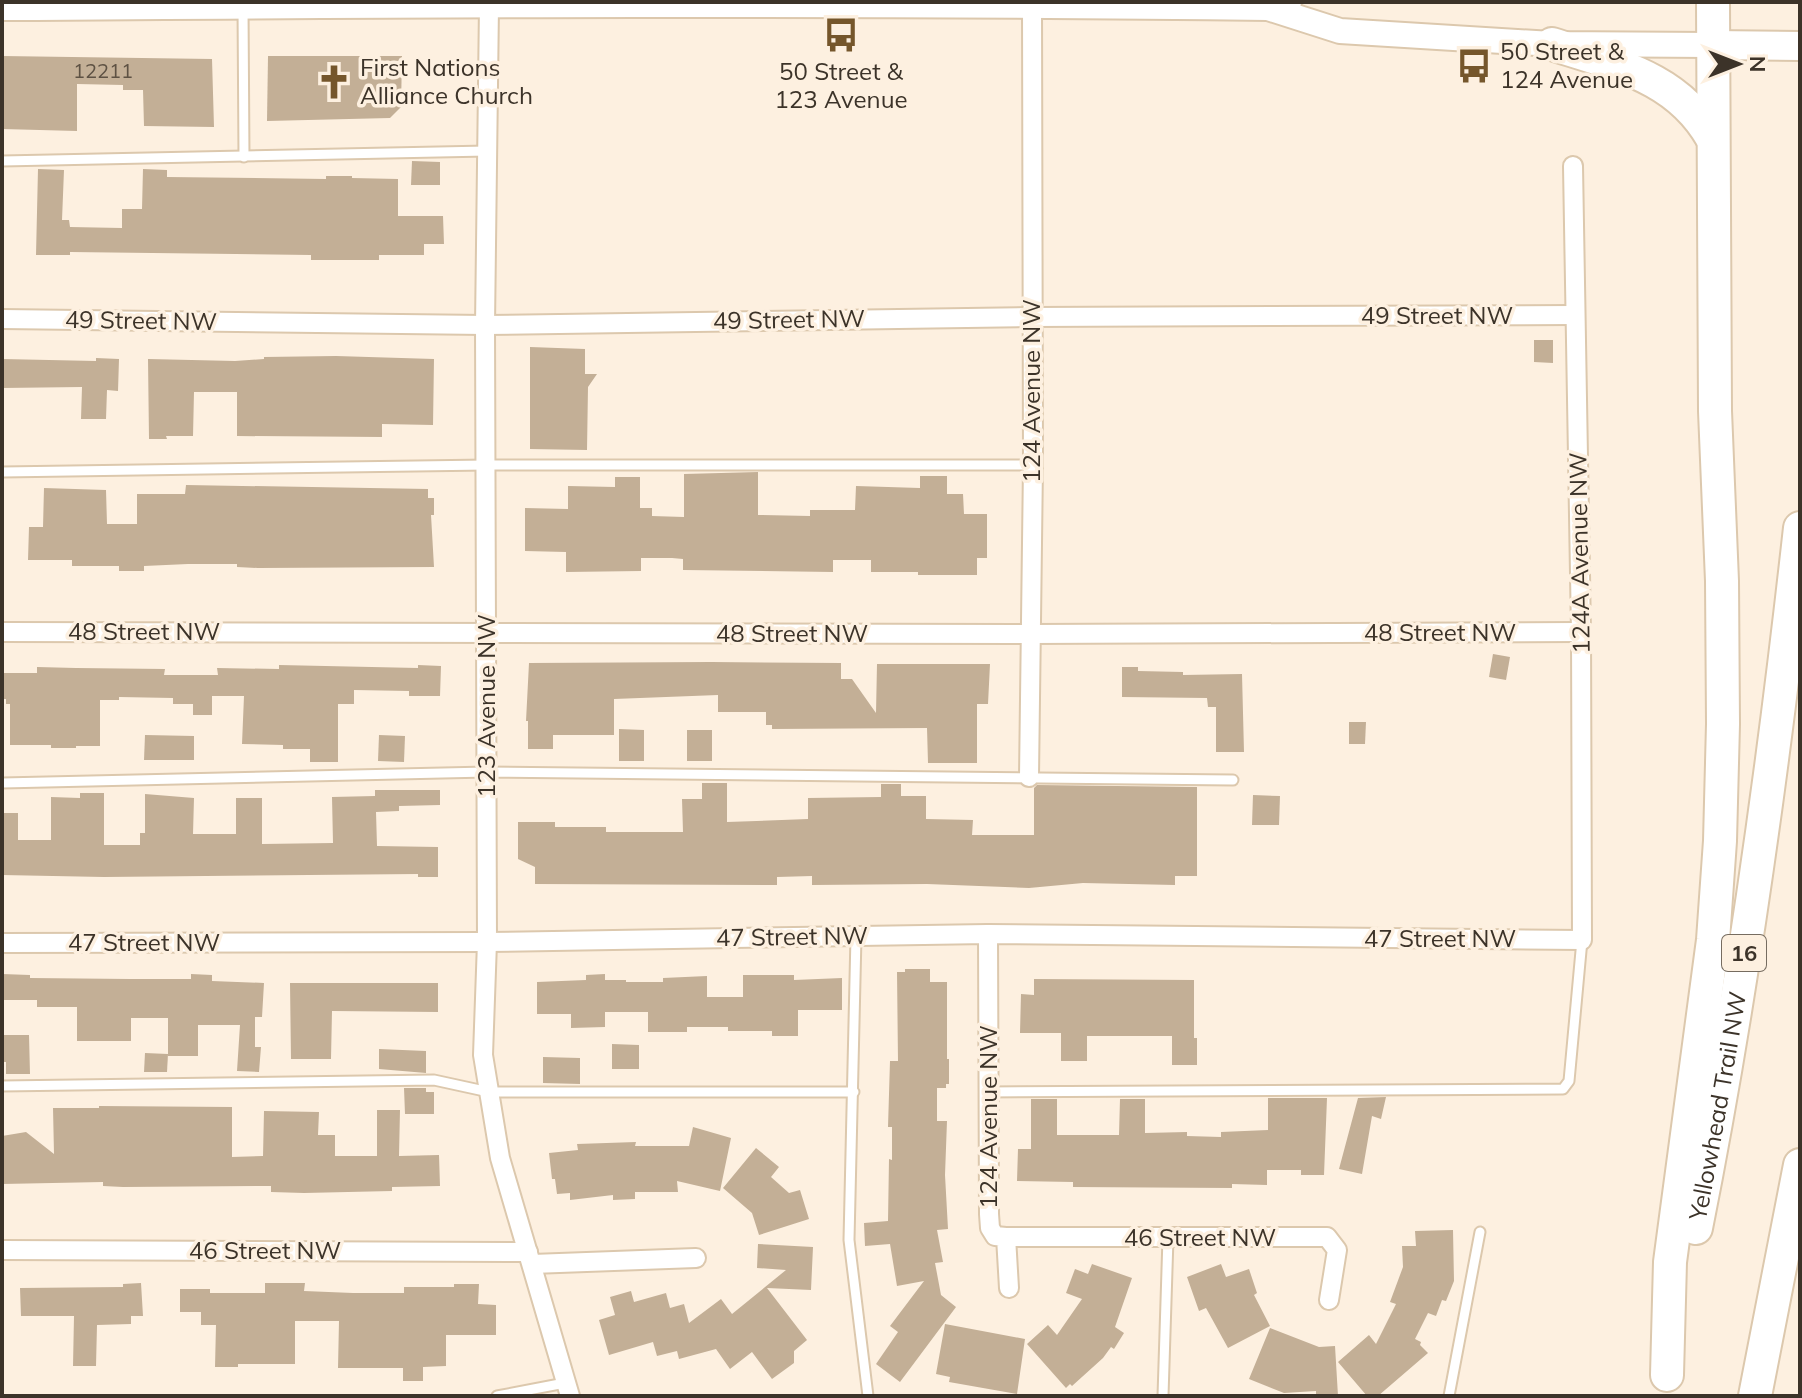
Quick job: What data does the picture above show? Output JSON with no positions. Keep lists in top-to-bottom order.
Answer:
{
  "streets": {
    "highway": ["16", "Yellowhead Trail NW"],
    "street": [
      "49 Street NW",
      "124 Avenue NW",
      "124A Avenue NW",
      "48 Street NW",
      "123 Avenue NW",
      "47 Street NW",
      "46 Street NW"
    ]
  },
  "crossings": [
    ["49 Street NW", "124 Avenue NW"],
    ["49 Street NW", "124A Avenue NW"],
    ["49 Street NW", "123 Avenue NW"],
    ["124 Avenue NW", "48 Street NW"],
    ["124 Avenue NW", "47 Street NW"],
    ["124 Avenue NW", "46 Street NW"],
    ["124A Avenue NW", "48 Street NW"],
    ["124A Avenue NW", "47 Street NW"],
    ["48 Street NW", "123 Avenue NW"],
    ["123 Avenue NW", "47 Street NW"],
    ["123 Avenue NW", "46 Street NW"]
  ],
  "places": {
    "bus stop": ["50 Street & 123 Avenue", "50 Street & 124 Avenue"],
    "church": ["First Nations Alliance Church"]
  },
  "house_numbers": ["12211"],
  "north": "right"
}
